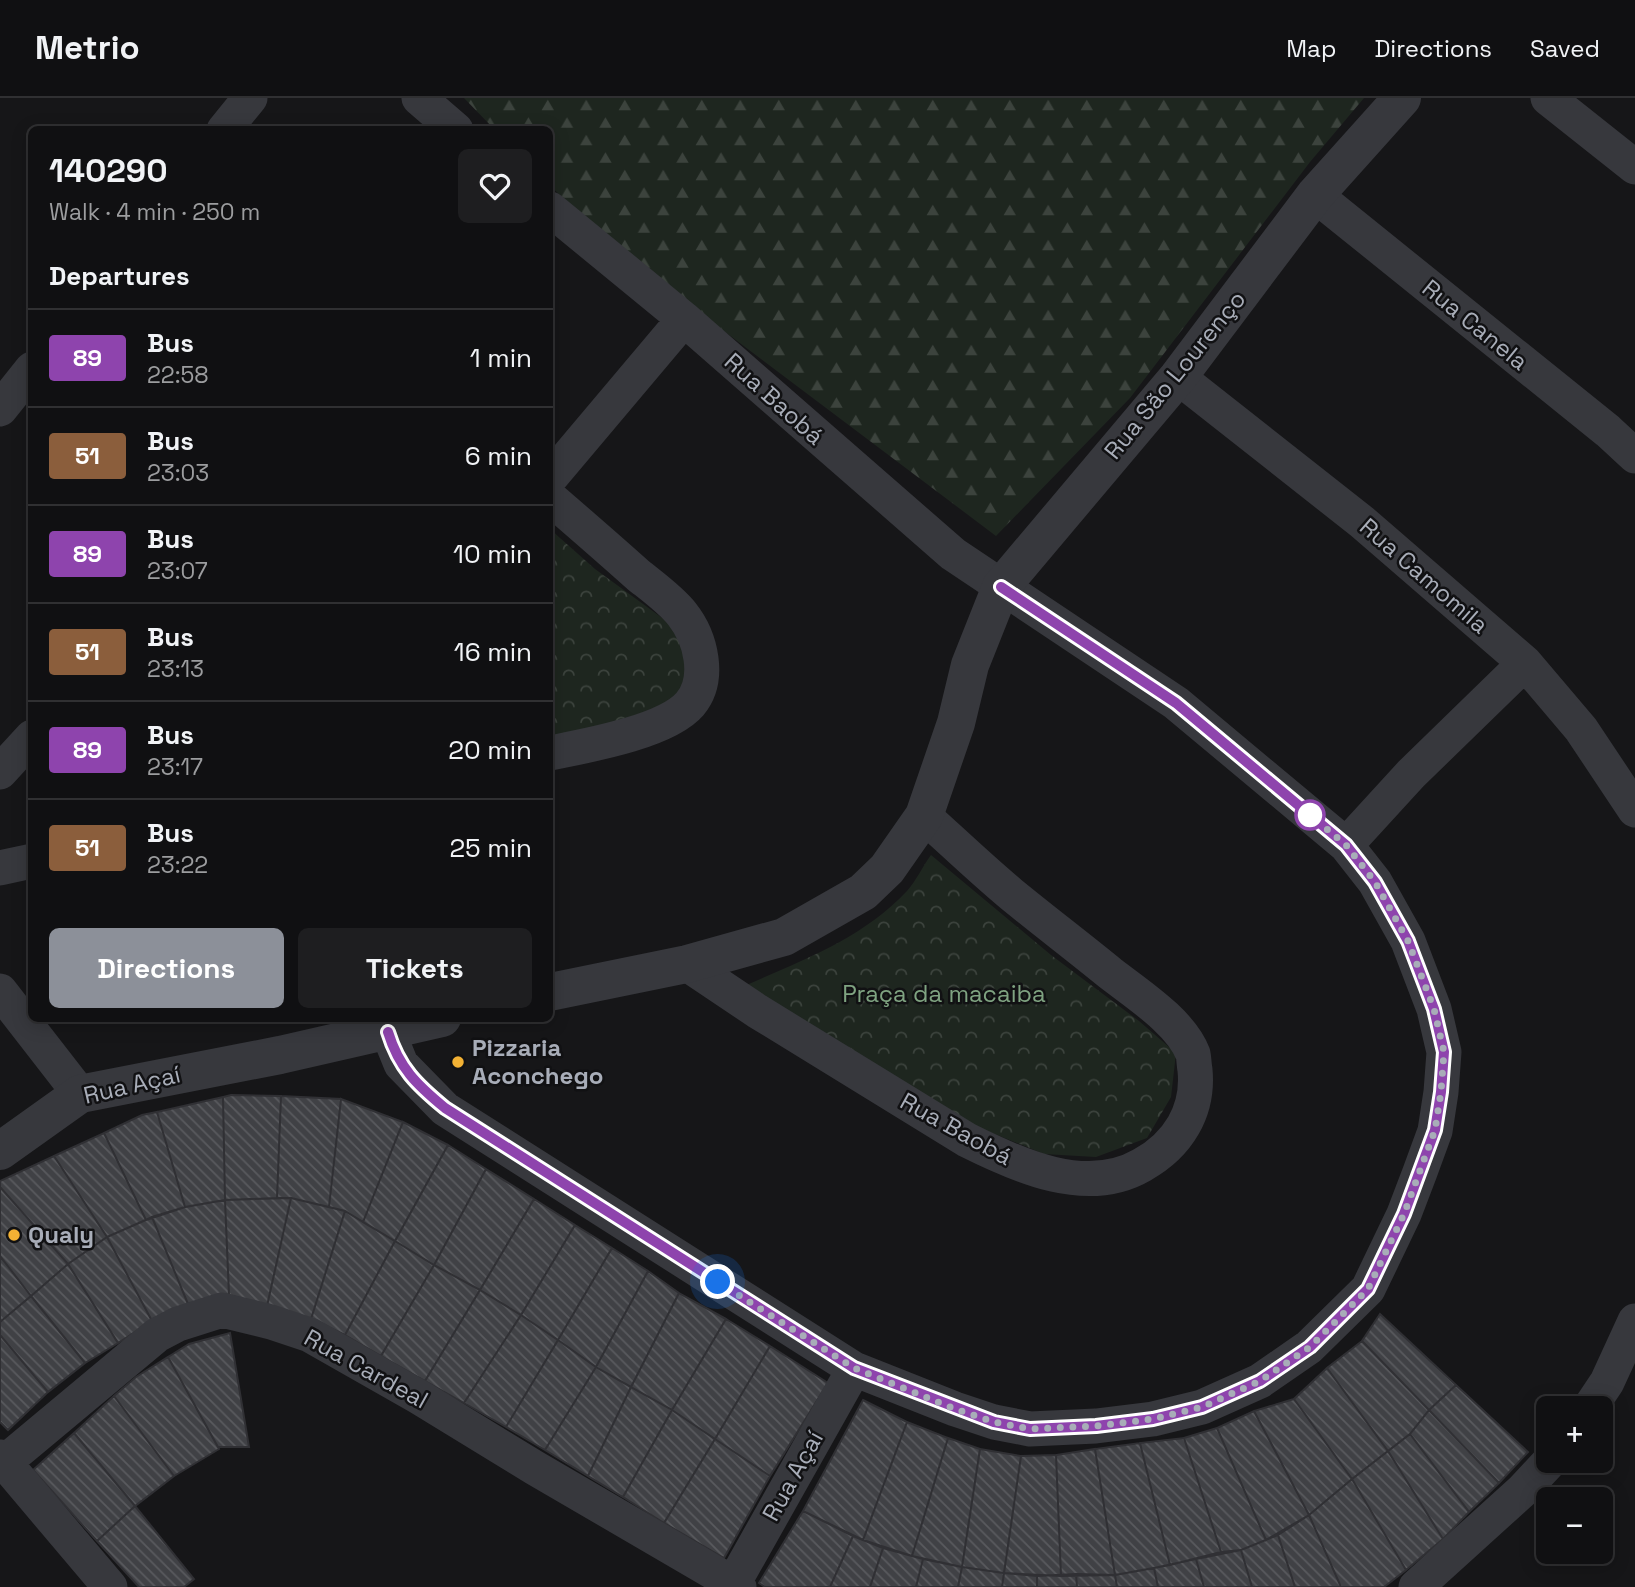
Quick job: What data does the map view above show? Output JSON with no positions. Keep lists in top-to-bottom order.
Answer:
{
  "streets": {
    "street": [
      "Rua Canela",
      "Rua São Lourenço",
      "Rua Baobá",
      "Rua Camomila",
      "Rua Açaí",
      "Rua Cardeal"
    ]
  },
  "crossings": [
    ["Rua Canela", "Rua São Lourenço"],
    ["Rua São Lourenço", "Rua Baobá"],
    ["Rua São Lourenço", "Rua Camomila"],
    ["Rua Açaí", "Rua Cardeal"]
  ],
  "parks": ["Praça da macaiba"],
  "places": ["Pizzaria Aconchego", "Qualy"],
  "lines": ["bus line 89"],
  "page": {
    "header": "Metrio",
    "nav": ["Map", "Directions", "Saved"],
    "heading": [
      ["140290", "Walk · 4 min · 250 m"],
      "Departures"
    ],
    "list": [
      {
        "mark": "89",
        "name": "Bus",
        "note": "22:58",
        "value": "1 min"
      },
      {
        "mark": "51",
        "name": "Bus",
        "note": "23:03",
        "value": "6 min"
      },
      {
        "mark": "89",
        "name": "Bus",
        "note": "23:07",
        "value": "10 min"
      },
      {
        "mark": "51",
        "name": "Bus",
        "note": "23:13",
        "value": "16 min"
      },
      {
        "mark": "89",
        "name": "Bus",
        "note": "23:17",
        "value": "20 min"
      },
      {
        "mark": "51",
        "name": "Bus",
        "note": "23:22",
        "value": "25 min"
      }
    ],
    "buttons": ["Directions", "Tickets"],
    "map_buttons": ["+", "−"]
  }
}
